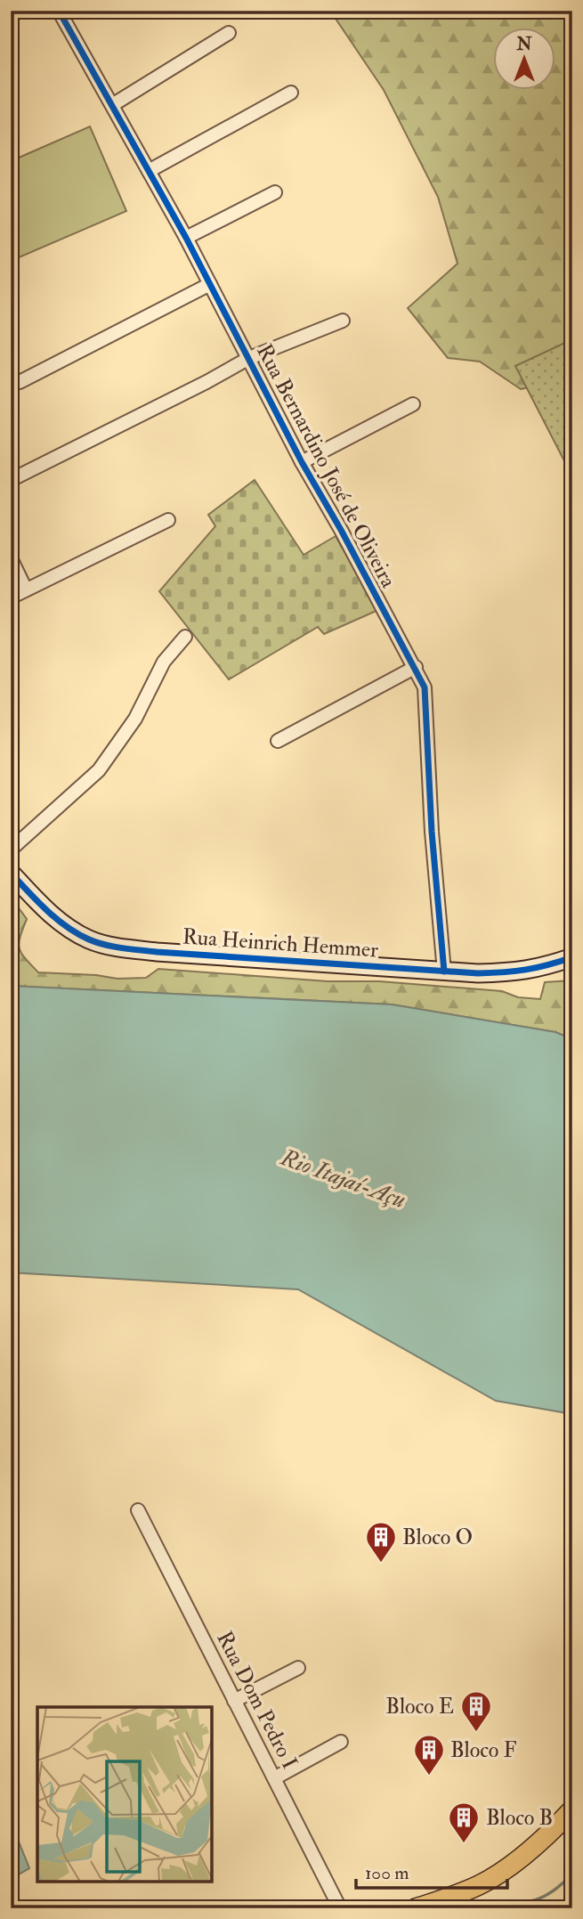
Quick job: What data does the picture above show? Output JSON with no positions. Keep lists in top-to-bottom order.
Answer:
{
  "streets": {
    "street": ["Rua Bernardino José de Oliveira", "Rua Heinrich Hemmer", "Rua Dom Pedro I"]
  },
  "crossings": [
    ["Rua Bernardino José de Oliveira", "Rua Heinrich Hemmer"]
  ],
  "water": ["Rio Itajaí-Açu"],
  "places": {
    "building": [
      "Bloco O",
      "Bloco E",
      "Bloco F",
      "Bloco B"
    ]
  },
  "scale_bar": "100 m",
  "north": "top"
}
